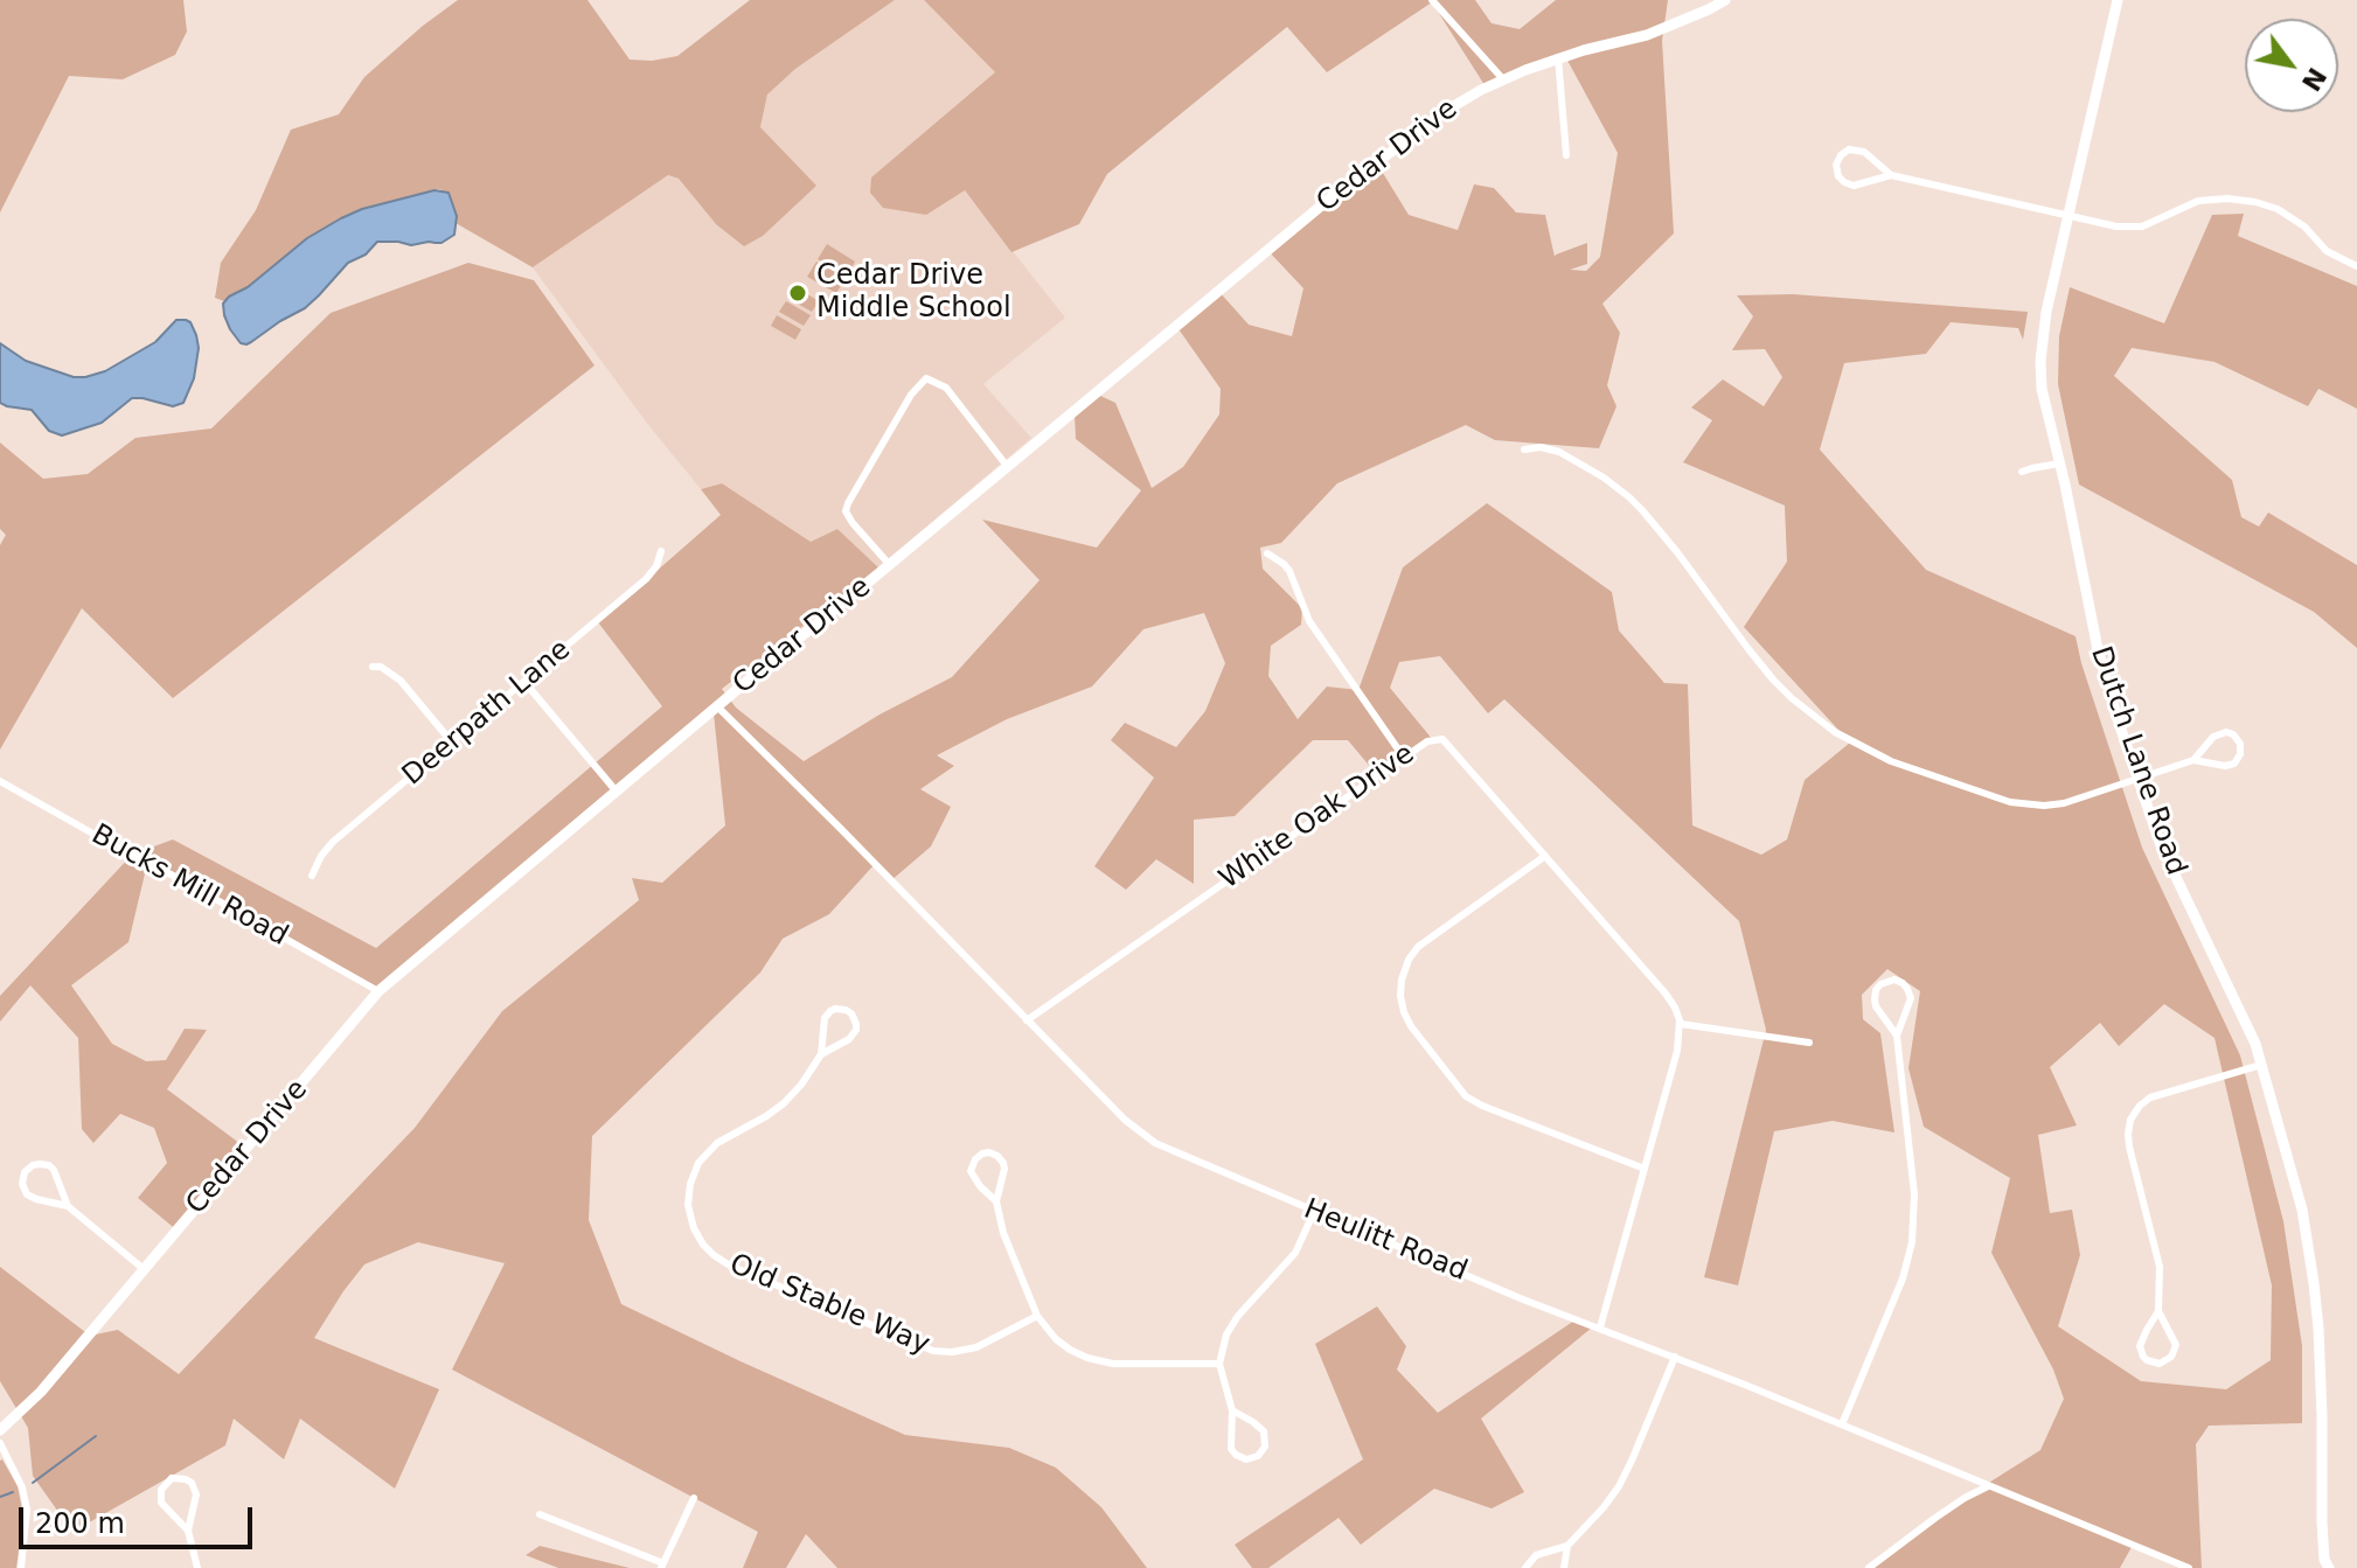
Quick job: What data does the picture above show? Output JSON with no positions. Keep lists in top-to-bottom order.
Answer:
{
  "streets": {
    "street": [
      "Cedar Drive",
      "Deerpath Lane",
      "Dutch Lane Road",
      "White Oak Drive",
      "Bucks Mill Road",
      "Heulitt Road",
      "Old Stable Way"
    ]
  },
  "crossings": [
    ["Cedar Drive", "Bucks Mill Road"],
    ["Cedar Drive", "Heulitt Road"],
    ["White Oak Drive", "Heulitt Road"]
  ],
  "places": ["Cedar Drive Middle School"],
  "scale_bar": "200 m",
  "north": "bottom right"
}
